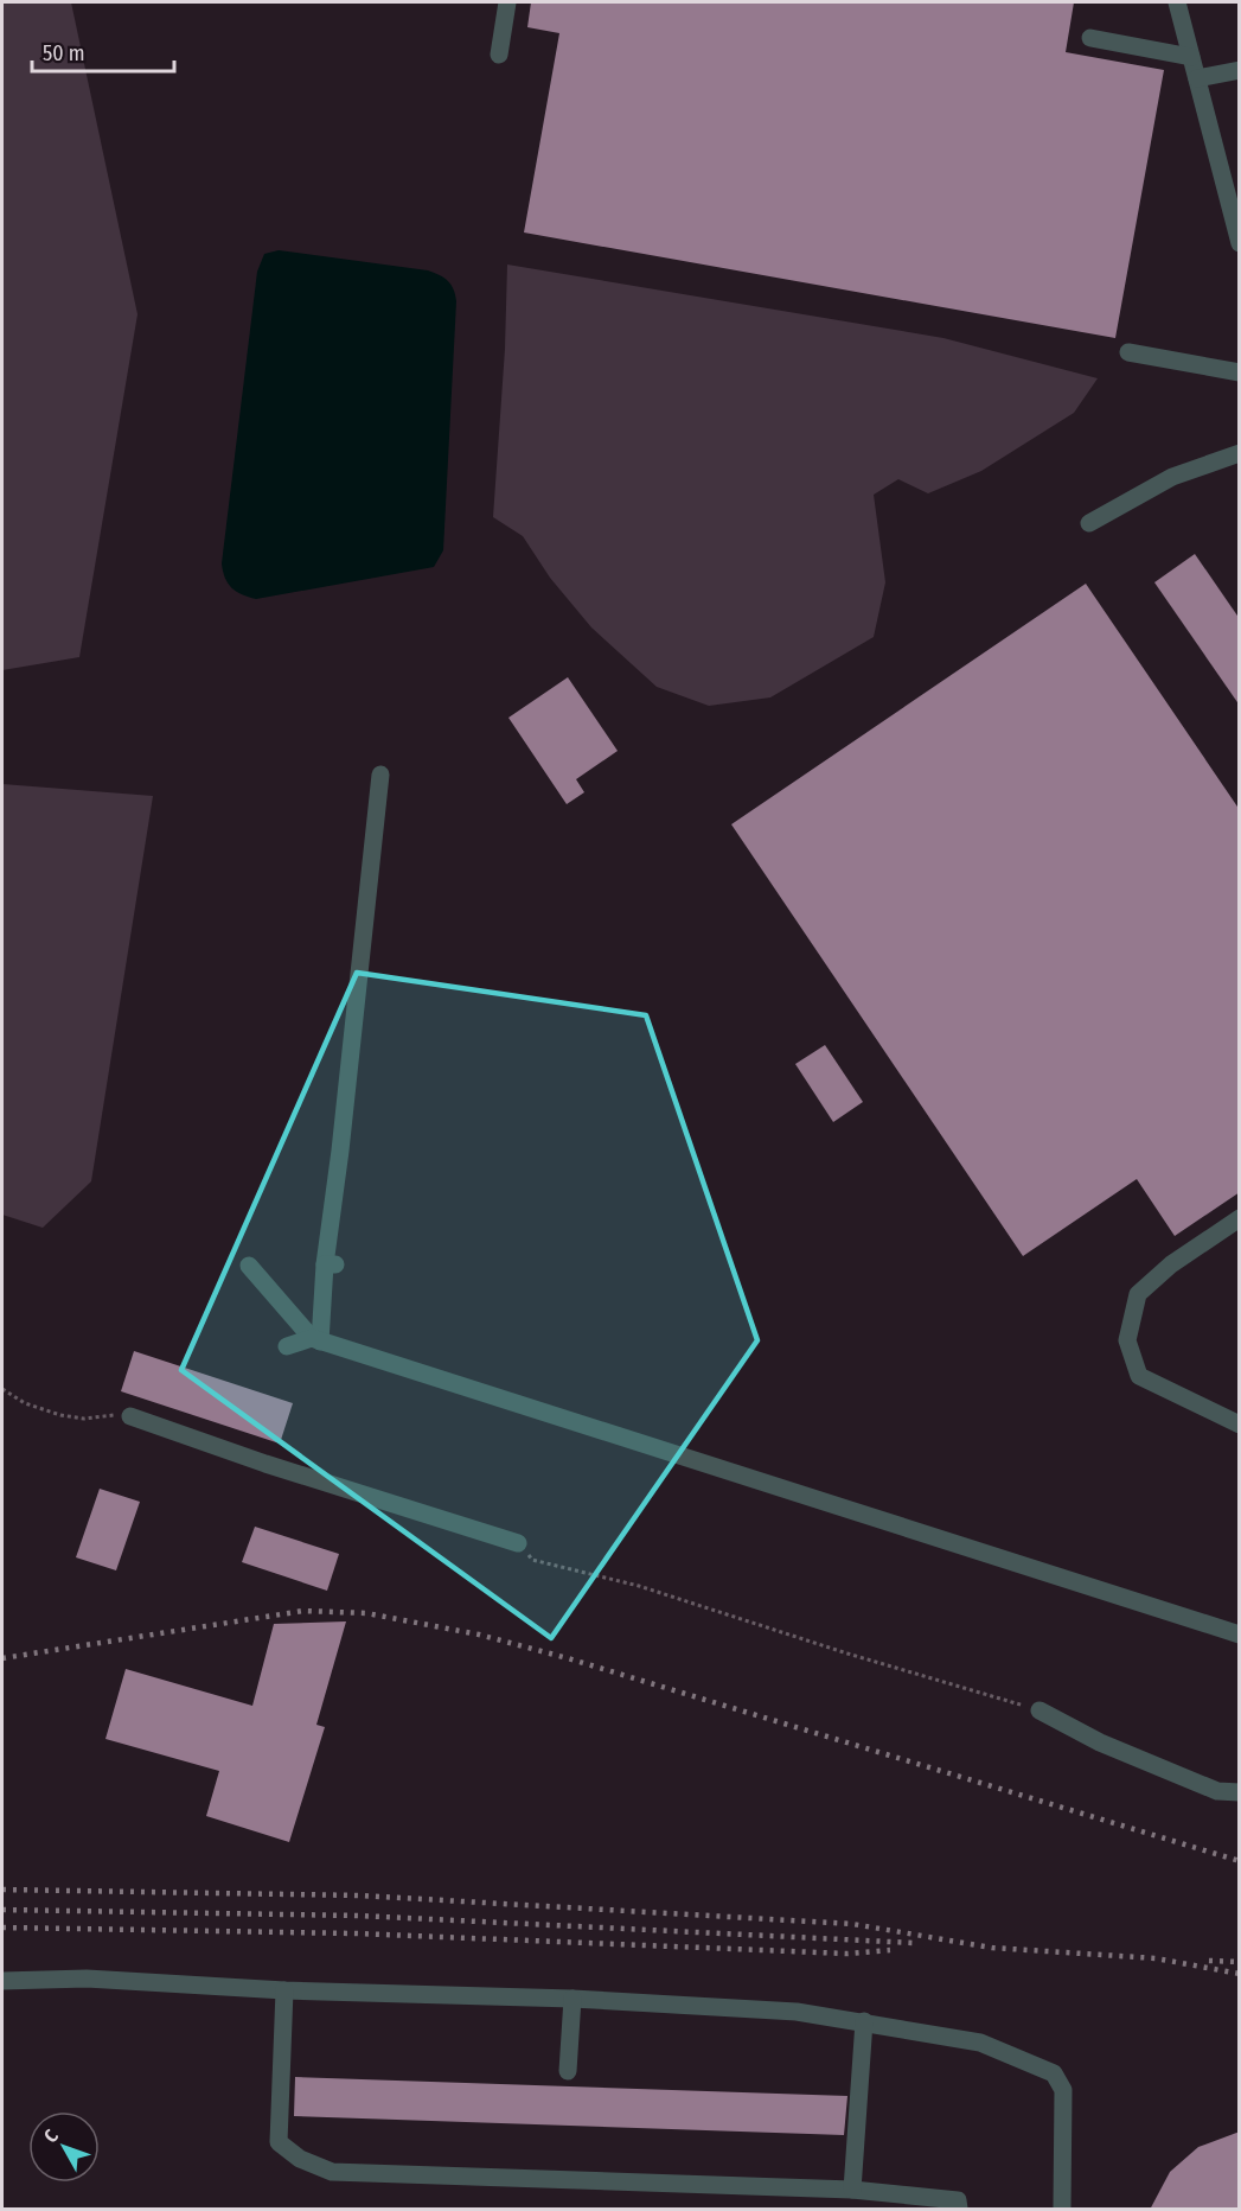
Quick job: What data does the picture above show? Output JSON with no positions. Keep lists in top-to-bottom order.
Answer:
{
  "scale_bar": "50 m",
  "north": "top left"
}
